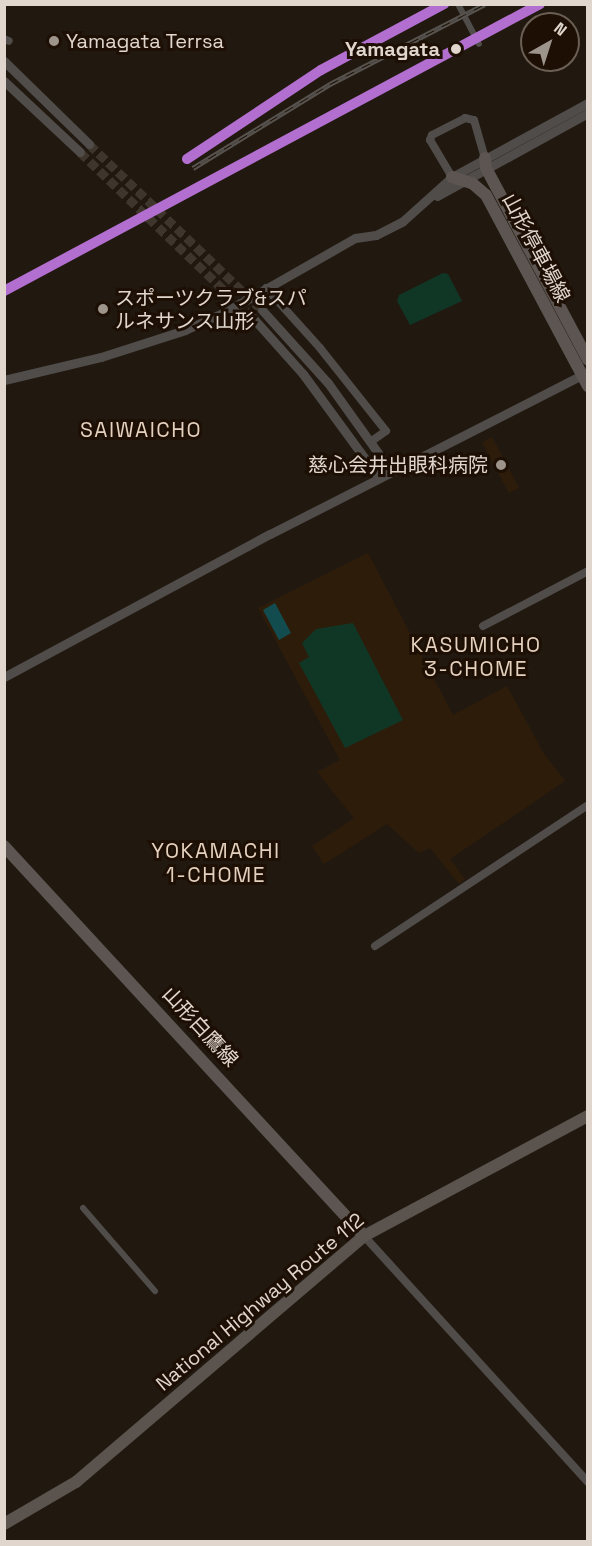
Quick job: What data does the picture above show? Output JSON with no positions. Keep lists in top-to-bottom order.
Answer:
{
  "streets": {
    "highway": ["National Highway Route 112"],
    "main road": ["山形停車場線", "山形白鷹線"]
  },
  "crossings": [
    ["山形白鷹線", "National Highway Route 112"]
  ],
  "districts": ["SAIWAICHO", "KASUMICHO 3-CHOME", "YOKAMACHI 1-CHOME"],
  "places": [
    "Yamagata Terrsa",
    "Yamagata",
    "スポーツクラブ&スパ ルネサンス山形",
    "慈心会井出眼科病院"
  ],
  "north": "top right"
}
